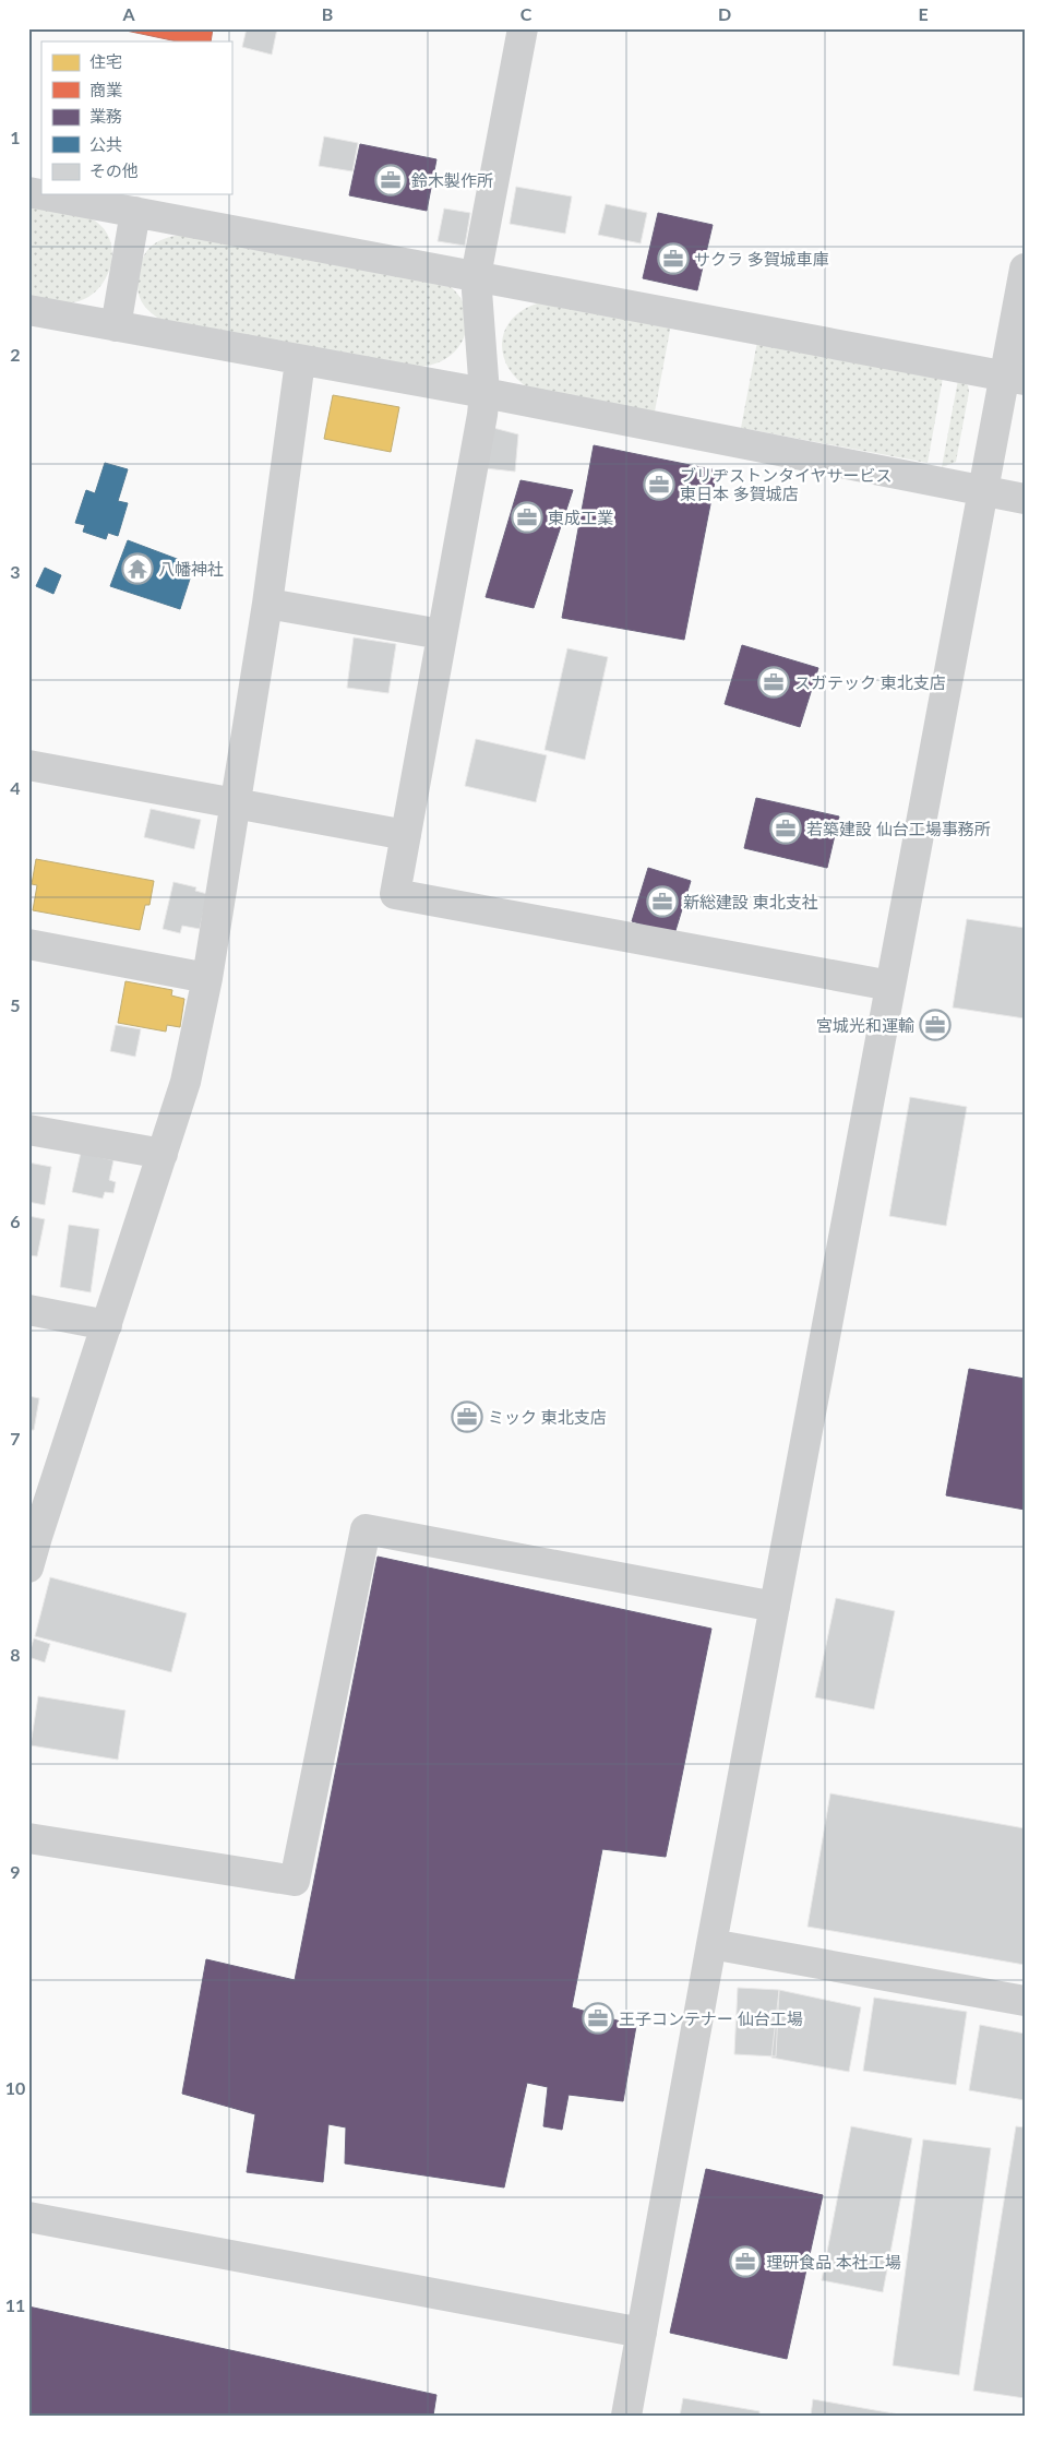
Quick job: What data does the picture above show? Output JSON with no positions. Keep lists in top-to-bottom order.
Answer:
{
  "places": {
    "office": [
      "鈴木製作所",
      "サクラ 多賀城車庫",
      "ブリヂストンタイヤサービス 東日本 多賀城店",
      "東成工業",
      "スガテック 東北支店",
      "若築建設 仙台工場事務所",
      "新総建設 東北支社",
      "宮城光和運輸",
      "ミック 東北支店",
      "王子コンテナー 仙台工場",
      "理研食品 本社工場"
    ],
    "temple": ["八幡神社"]
  },
  "legend": [
    "住宅",
    "商業",
    "業務",
    "公共",
    "その他"
  ],
  "grid": {
    "columns": [
      "A",
      "B",
      "C",
      "D",
      "E"
    ],
    "rows": [
      "1",
      "2",
      "3",
      "4",
      "5",
      "6",
      "7",
      "8",
      "9",
      "10",
      "11"
    ]
  }
}
